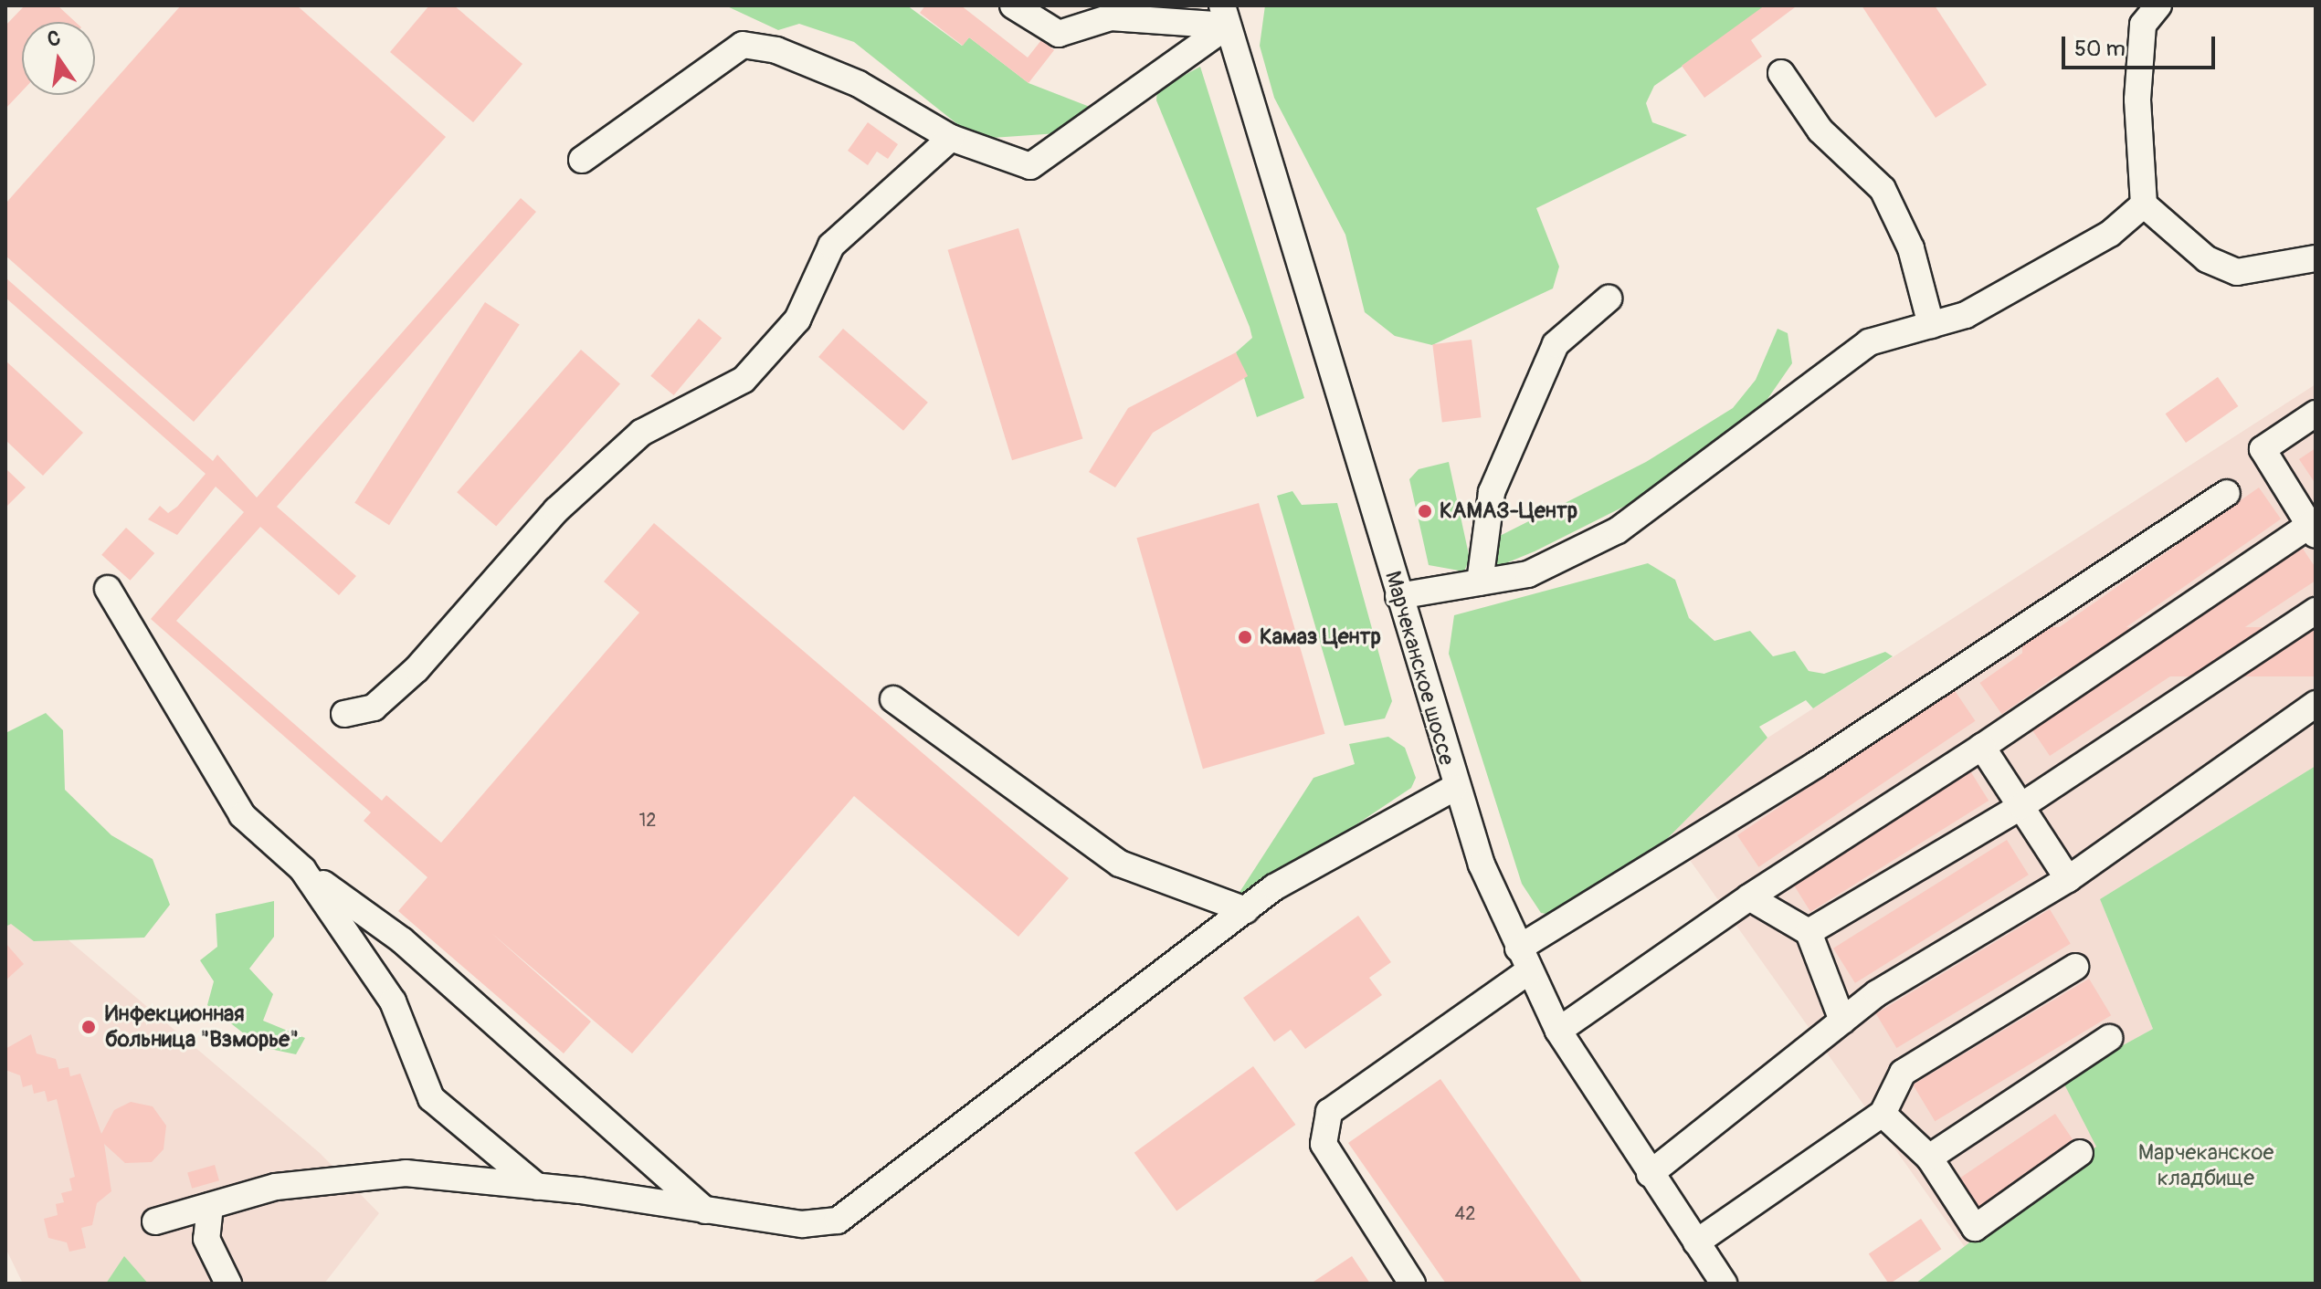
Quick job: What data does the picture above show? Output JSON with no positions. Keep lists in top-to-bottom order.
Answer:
{
  "streets": {
    "street": ["Марчеканское шоссе"]
  },
  "parks": ["Марчеканское кладбище"],
  "places": ["КАМАЗ-Центр", "Камаз Центр", "Инфекционная больница \"Взморье\""],
  "house_numbers": ["12", "42"],
  "scale_bar": "50 m",
  "north": "top"
}
